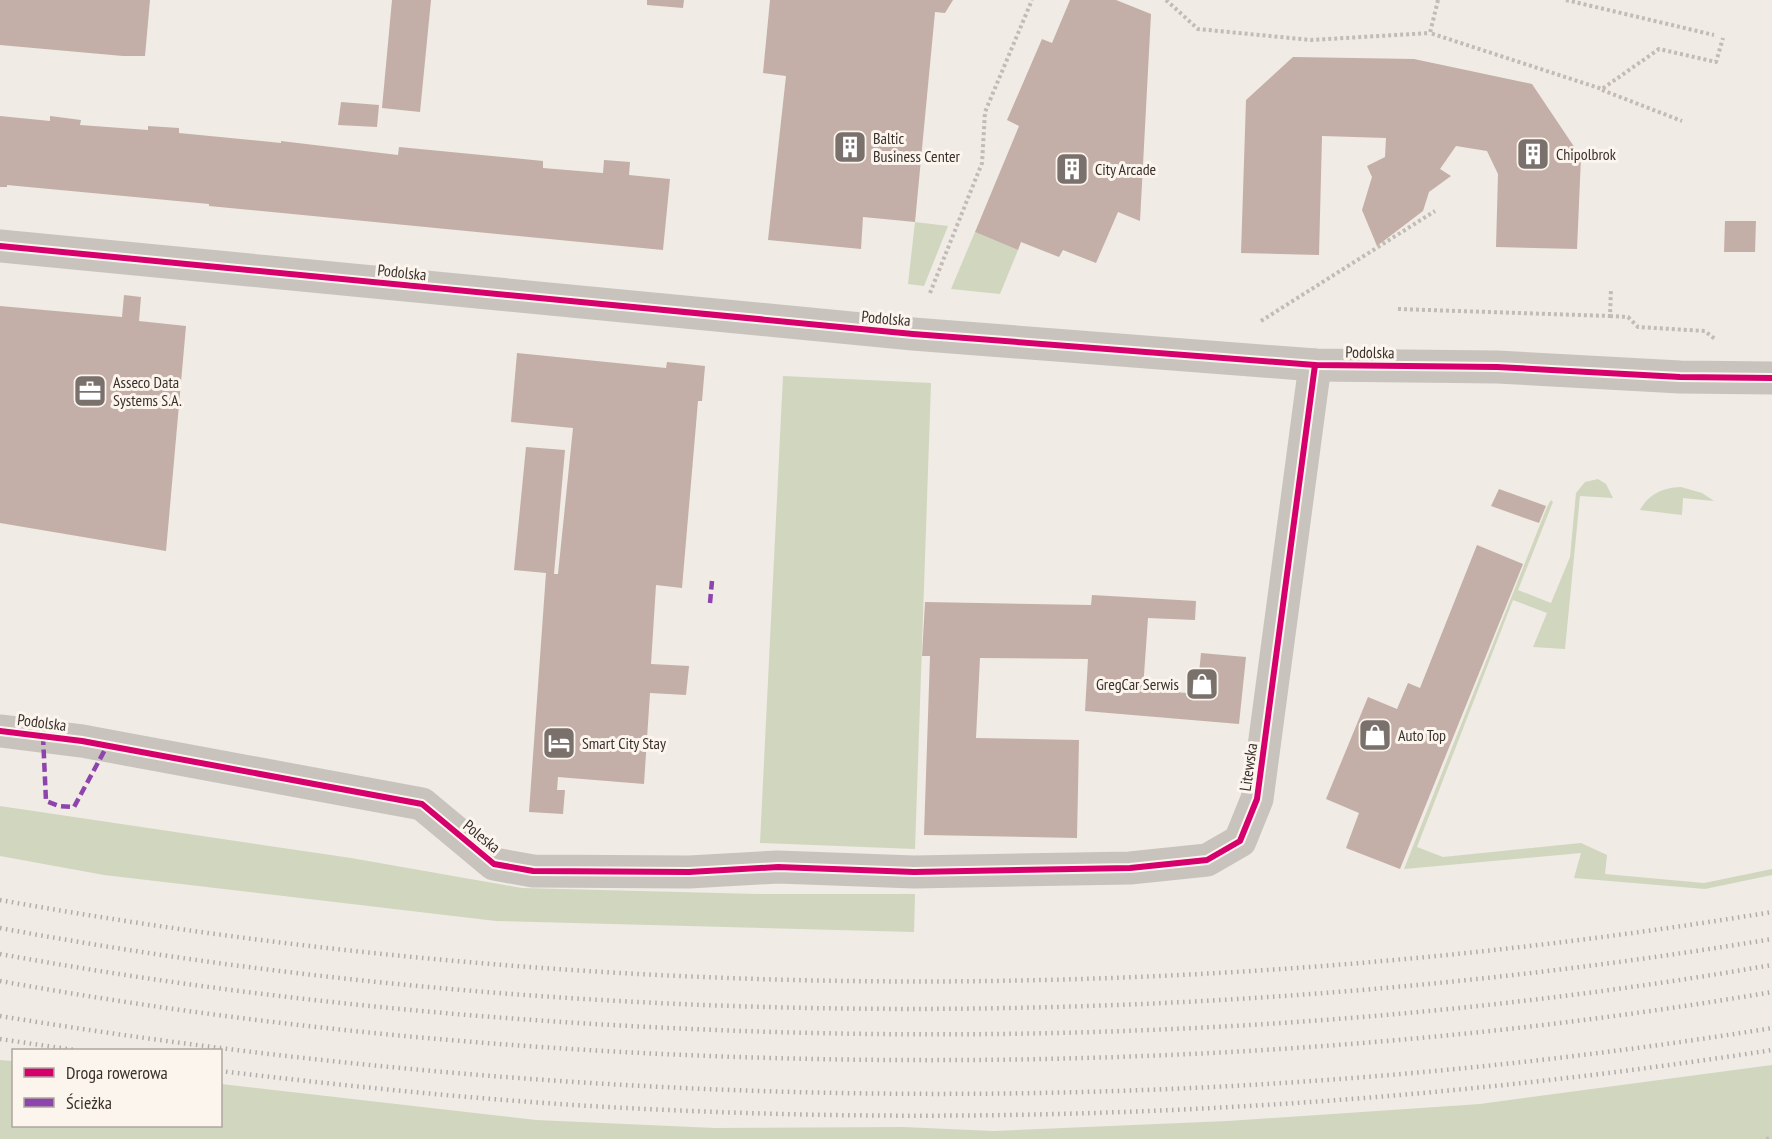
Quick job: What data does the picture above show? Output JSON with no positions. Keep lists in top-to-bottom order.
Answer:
{
  "streets": {
    "street": ["Podolska", "Litewska", "Poleska"]
  },
  "crossings": [
    ["Podolska", "Litewska"],
    ["Podolska", "Poleska"],
    ["Litewska", "Poleska"]
  ],
  "places": {
    "building": ["Baltic Business Center", "Chipolbrok", "City Arcade"],
    "office": ["Asseco Data Systems S.A."],
    "shop": ["GregCar Serwis", "Auto Top"],
    "hotel": ["Smart City Stay"]
  },
  "legend": ["Droga rowerowa", "Ścieżka"]
}
